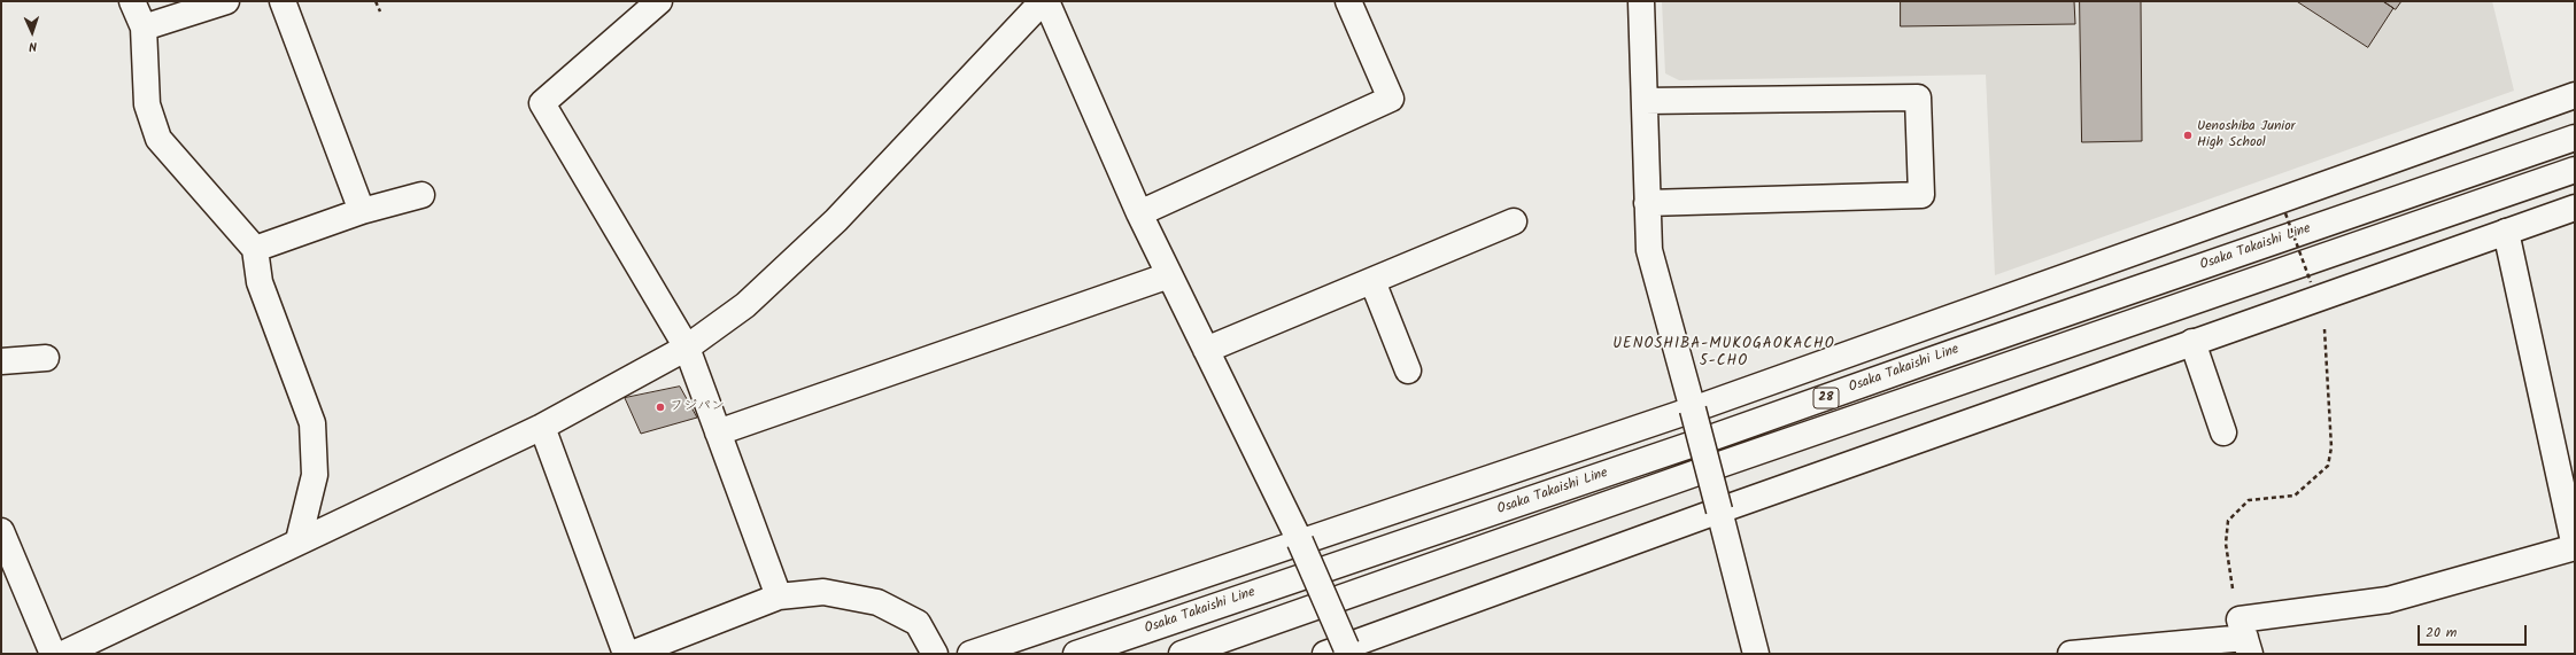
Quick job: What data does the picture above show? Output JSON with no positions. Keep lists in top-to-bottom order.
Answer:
{
  "streets": {
    "street": ["Osaka Takaishi Line", "28"]
  },
  "districts": ["UENOSHIBA-MUKOGAOKACHO 5-CHO"],
  "places": ["Uenoshiba Junior High School", "フジパン"],
  "scale_bar": "20 m",
  "north": "bottom"
}
